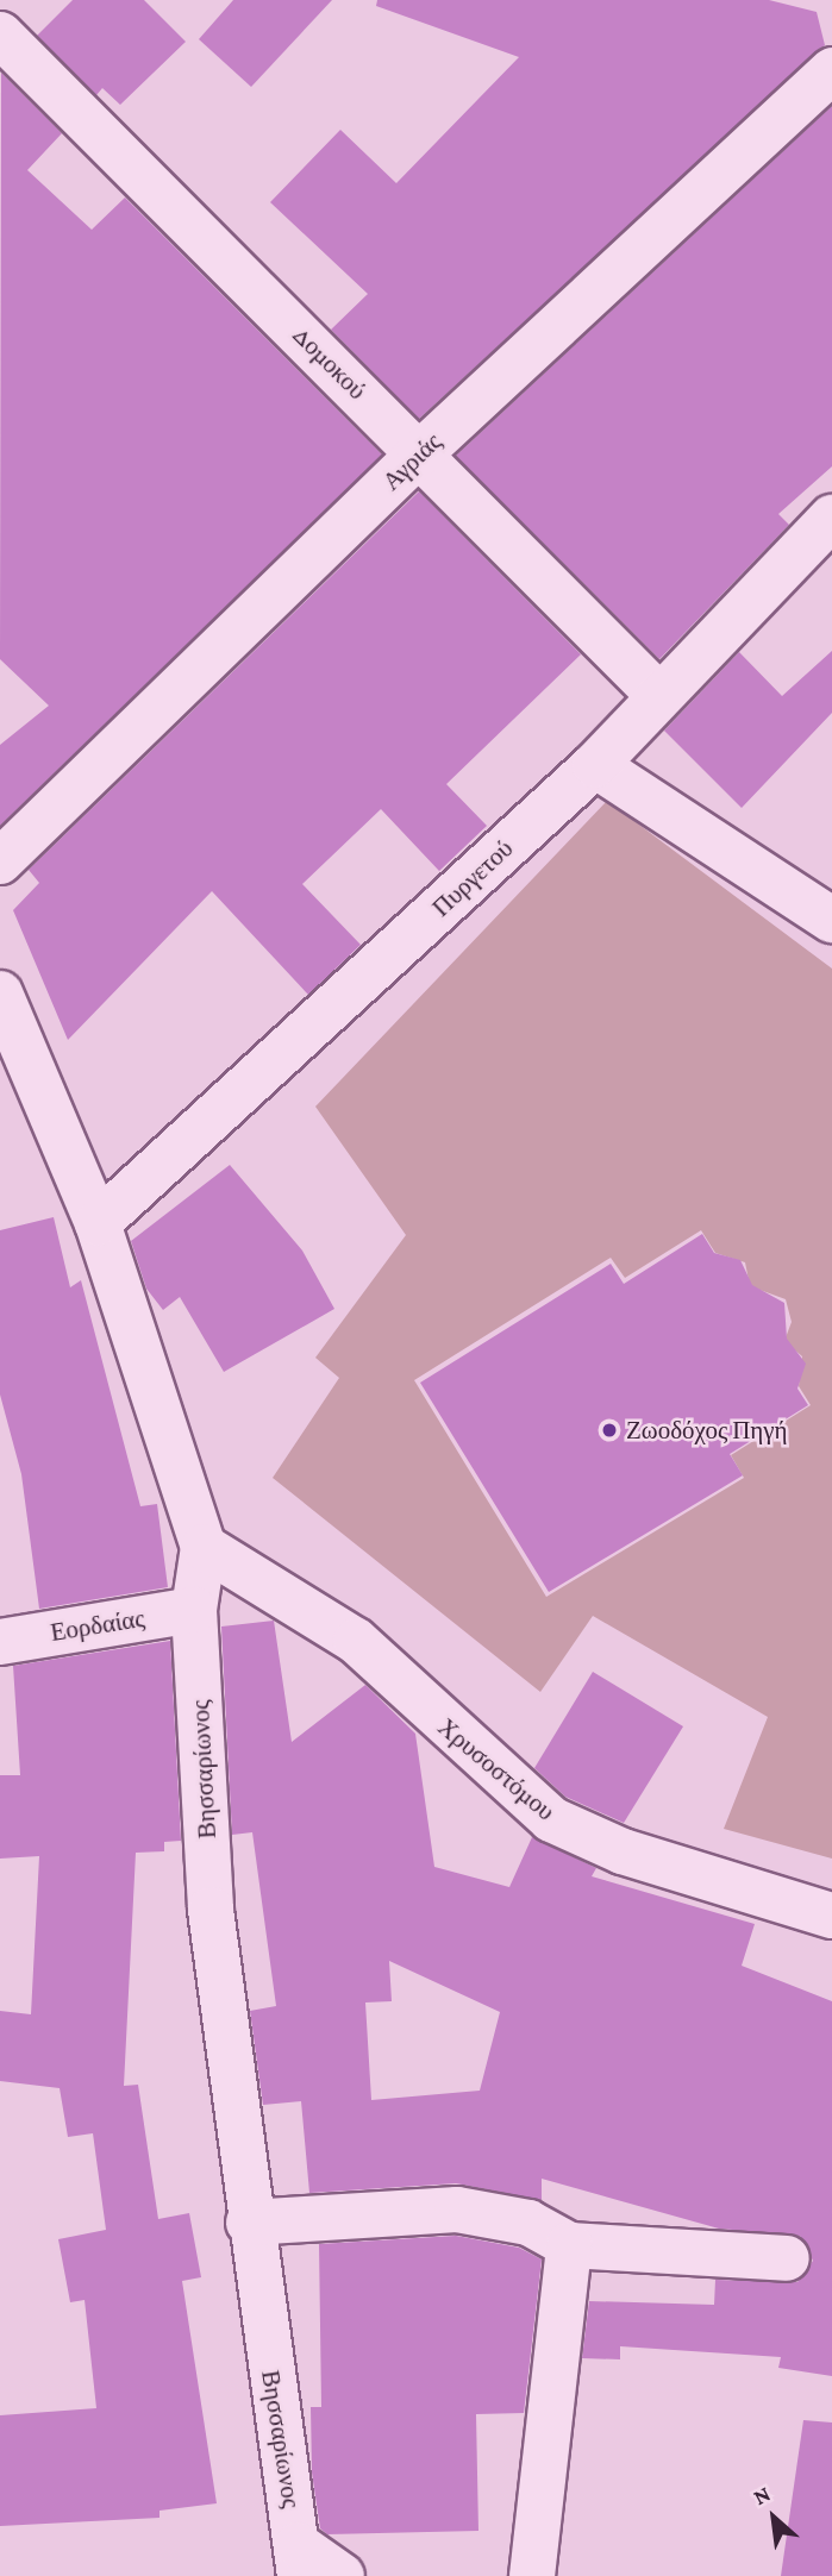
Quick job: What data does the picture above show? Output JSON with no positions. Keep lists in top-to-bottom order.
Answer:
{
  "streets": {
    "street": [
      "Δομοκού",
      "Αγριάς",
      "Πυργετού",
      "Εορδαίας",
      "Βησσαρίωνος",
      "Χρυσοστόμου"
    ]
  },
  "crossings": [
    ["Δομοκού", "Αγριάς"],
    ["Δομοκού", "Πυργετού"],
    ["Πυργετού", "Βησσαρίωνος"],
    ["Εορδαίας", "Βησσαρίωνος"],
    ["Βησσαρίωνος", "Χρυσοστόμου"]
  ],
  "places": ["Ζωοδόχος Πηγή"],
  "north": "top left"
}
